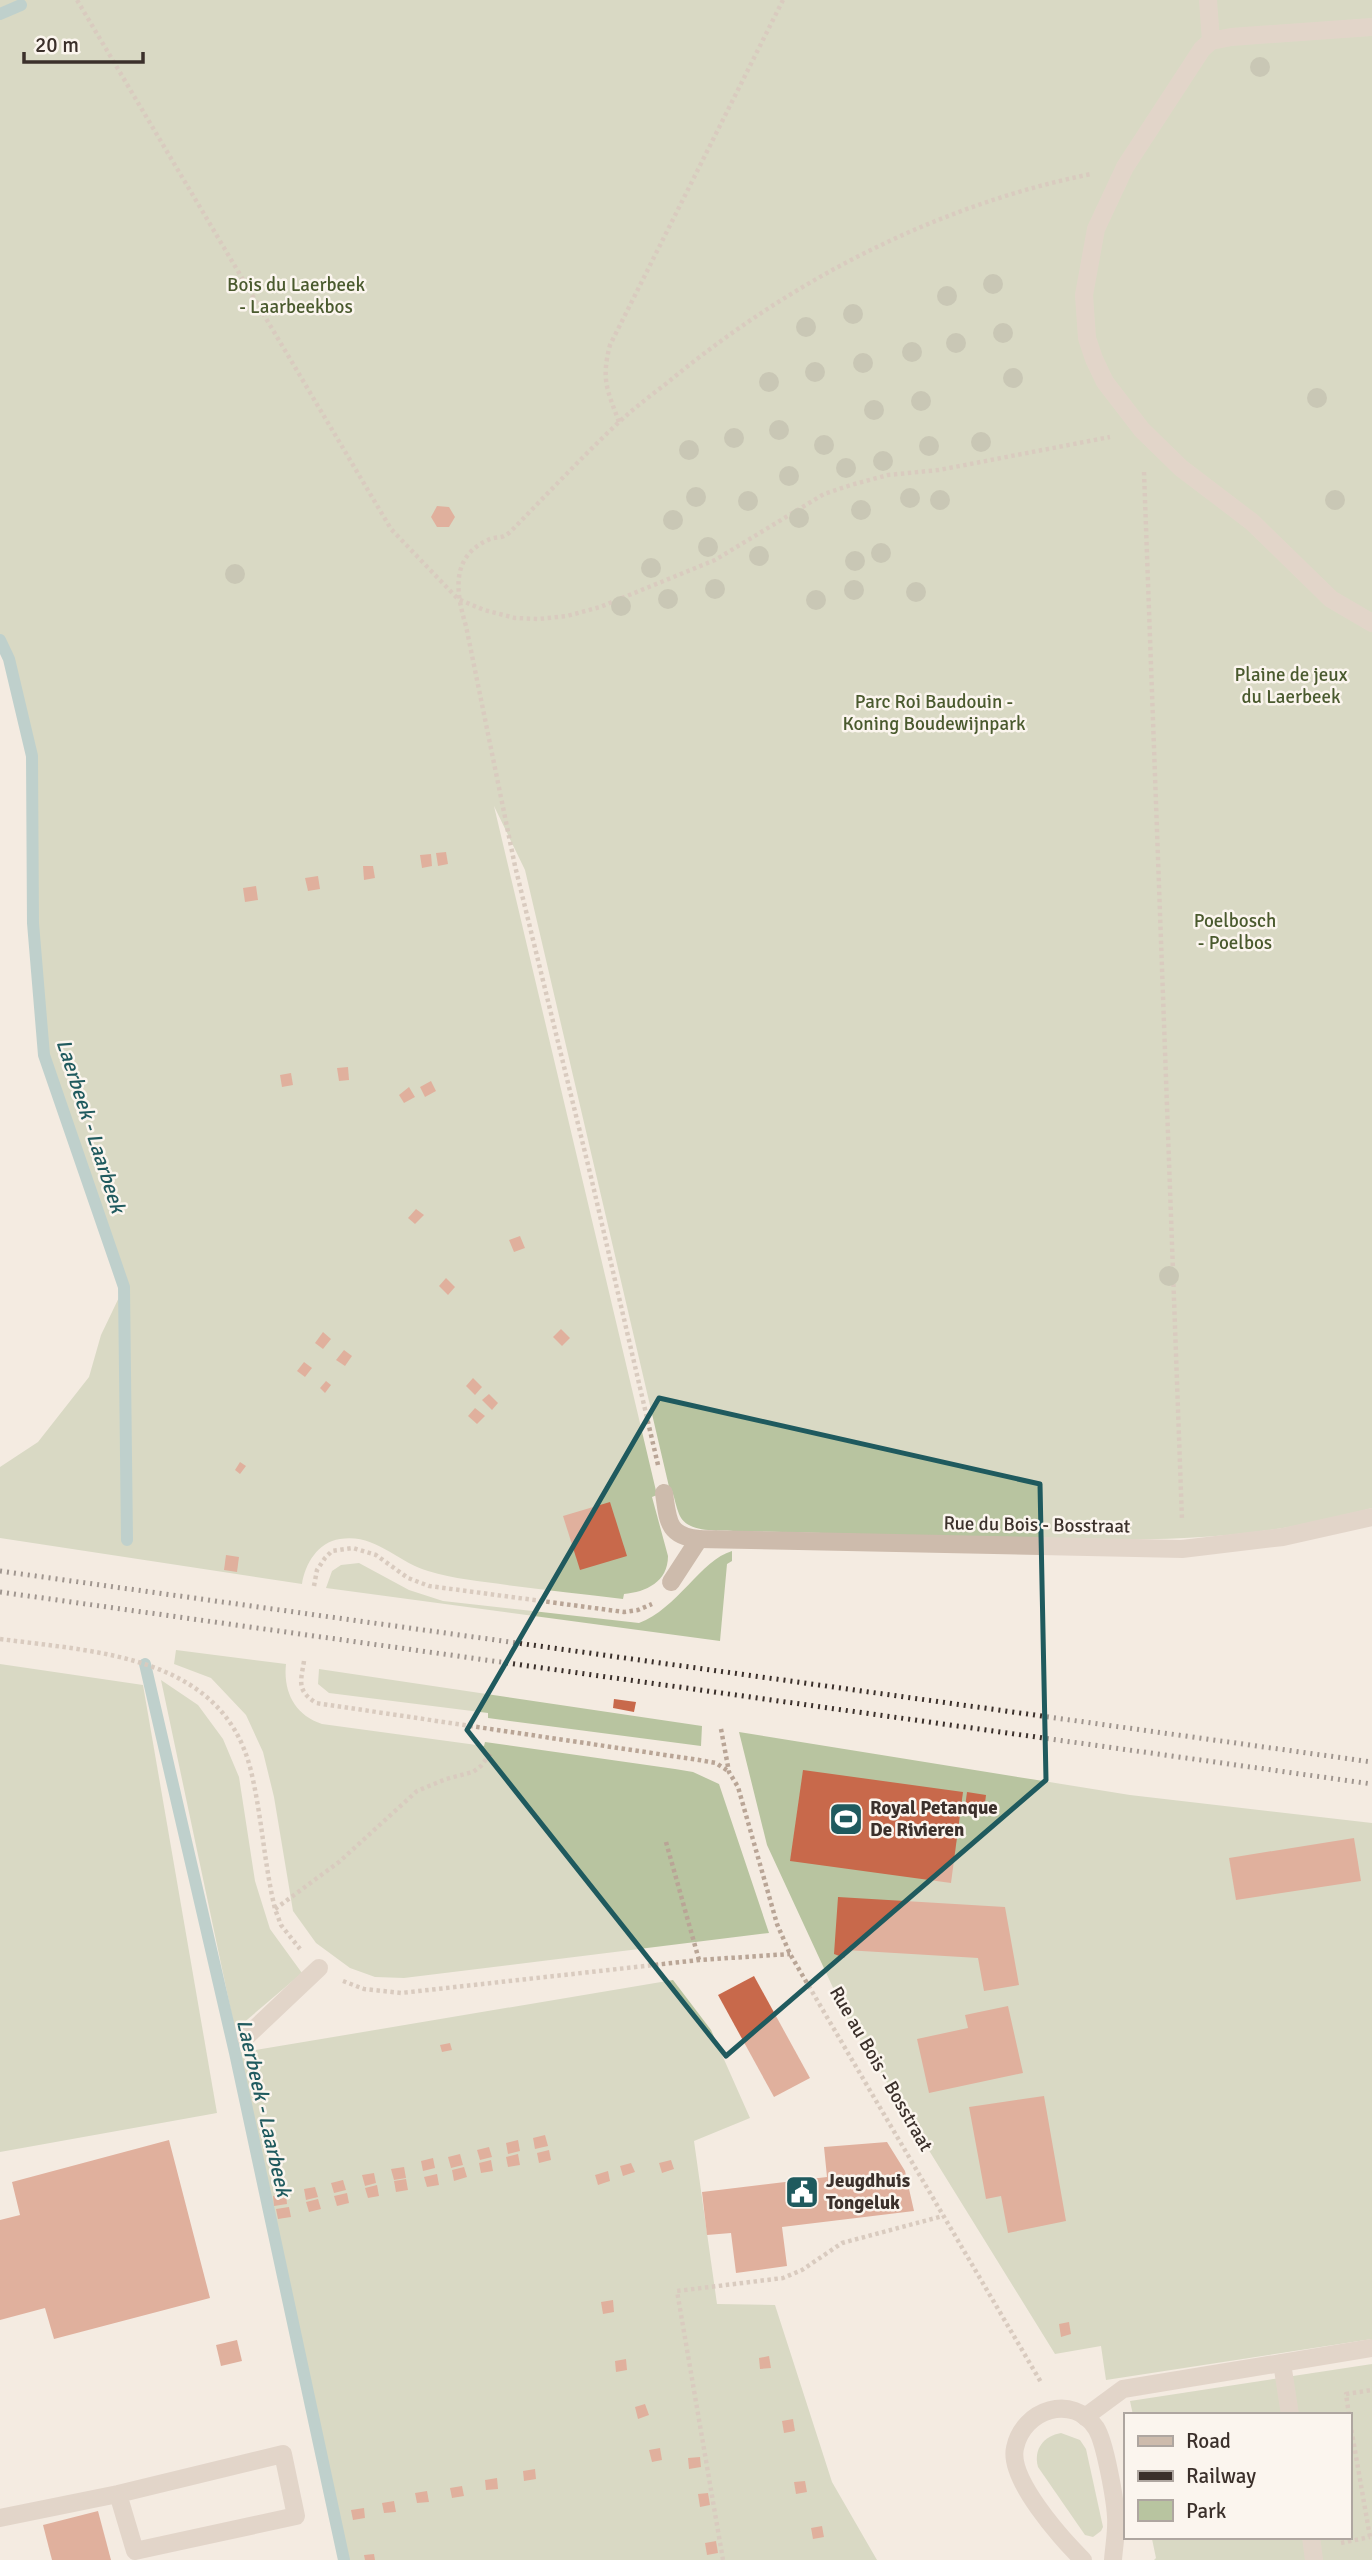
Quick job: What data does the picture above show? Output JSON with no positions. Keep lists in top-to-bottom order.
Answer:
{
  "streets": {
    "street": ["Rue du Bois - Bosstraat"],
    "path": ["Rue au Bois - Bosstraat"]
  },
  "water": ["Laerbeek - Laarbeek"],
  "parks": [
    "Bois du Laerbeek - Laarbeekbos",
    "Plaine de jeux du Laerbeek",
    "Parc Roi Baudouin - Koning Boudewijnpark",
    "Poelbosch - Poelbos"
  ],
  "places": {
    "sports": ["Royal Petanque De Rivieren"],
    "public building": ["Jeugdhuis Tongeluk"]
  },
  "legend": ["Road", "Railway", "Park"],
  "scale_bar": "20 m"
}
